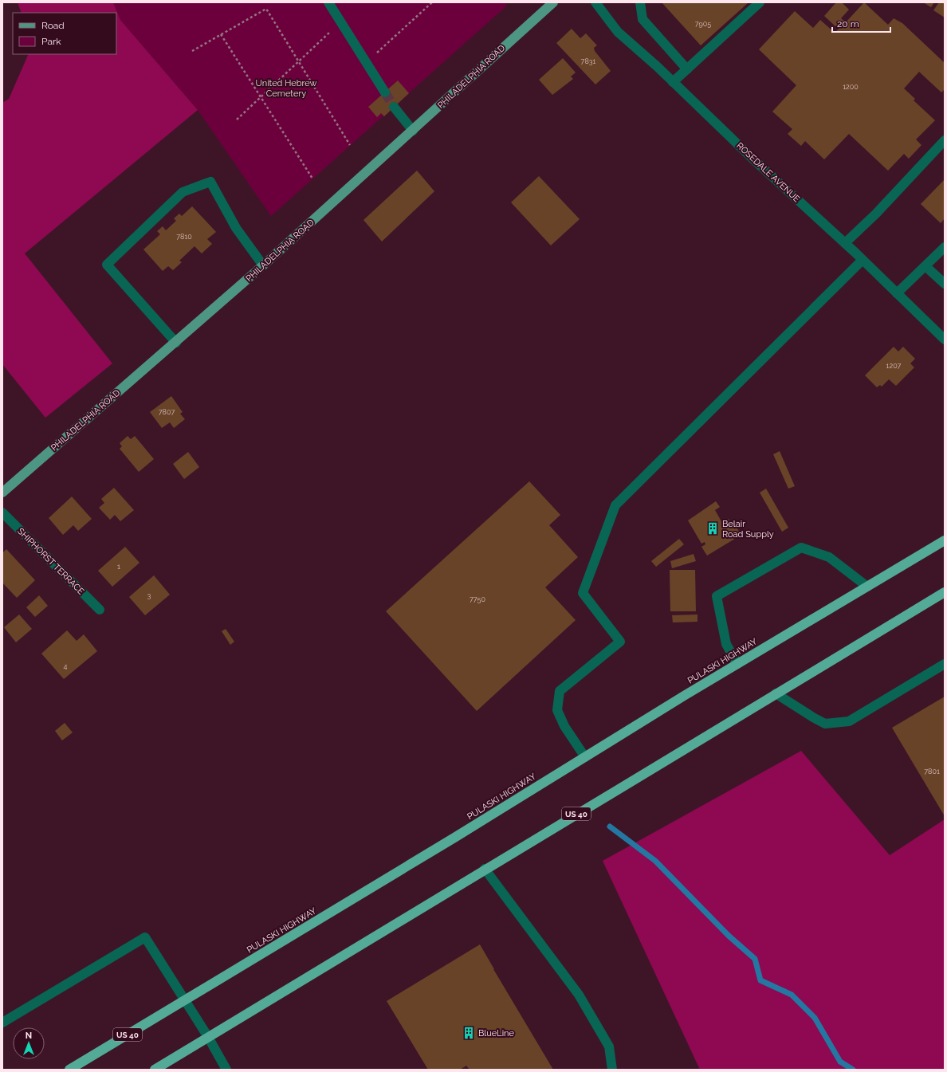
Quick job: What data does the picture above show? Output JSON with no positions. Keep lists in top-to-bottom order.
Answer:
{
  "streets": {
    "highway": ["PULASKI HIGHWAY", "US 40"],
    "main road": ["PHILADELPHIA ROAD"],
    "street": ["ROSEDALE AVENUE", "SHIPHORST TERRACE"]
  },
  "parks": ["United Hebrew Cemetery"],
  "places": {
    "building": ["Belair Road Supply", "BlueLine"]
  },
  "house_numbers": [
    "7905",
    "7831",
    "1200",
    "7810",
    "1207",
    "7807",
    "1",
    "3",
    "7750",
    "4",
    "7801"
  ],
  "legend": ["Road", "Park"],
  "scale_bar": "20 m",
  "north": "top"
}
